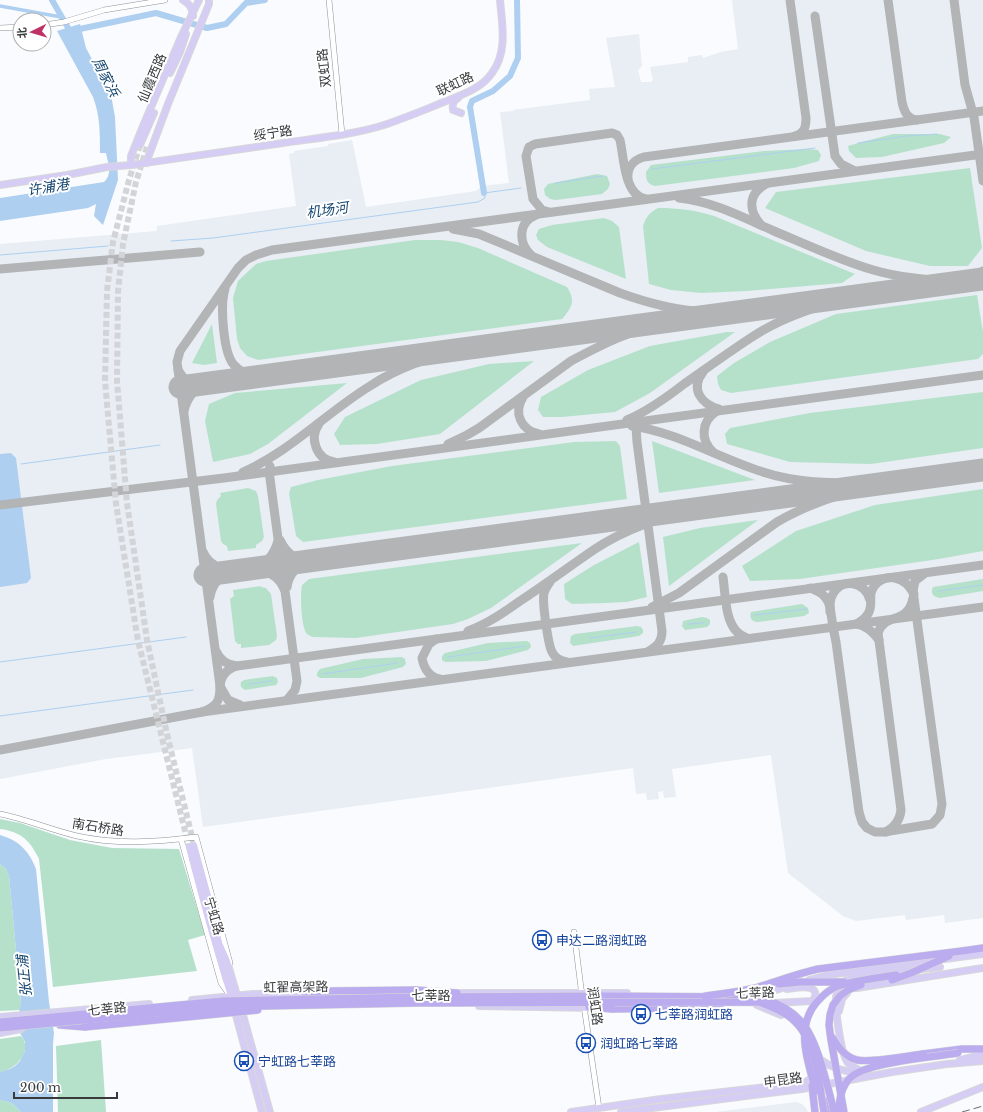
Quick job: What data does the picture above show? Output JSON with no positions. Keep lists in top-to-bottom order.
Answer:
{
  "streets": {
    "highway": ["虹翟高架路"],
    "main road": [
      "仙霞西路",
      "联虹路",
      "绥宁路",
      "宁虹路",
      "七莘路",
      "申昆路"
    ],
    "street": ["双虹路", "南石桥路", "润虹路"]
  },
  "crossings": [
    ["双虹路", "绥宁路"],
    ["仙霞西路", "绥宁路"],
    ["联虹路", "绥宁路"],
    ["南石桥路", "宁虹路"],
    ["宁虹路", "七莘路"],
    ["七莘路", "润虹路"],
    ["润虹路", "申昆路"]
  ],
  "water": [
    "周家浜",
    "许浦港",
    "机场河",
    "张正浦"
  ],
  "places": {
    "bus stop": [
      "申达二路润虹路",
      "七莘路润虹路",
      "润虹路七莘路",
      "宁虹路七莘路"
    ]
  },
  "scale_bar": "200 m",
  "north": "left"
}
